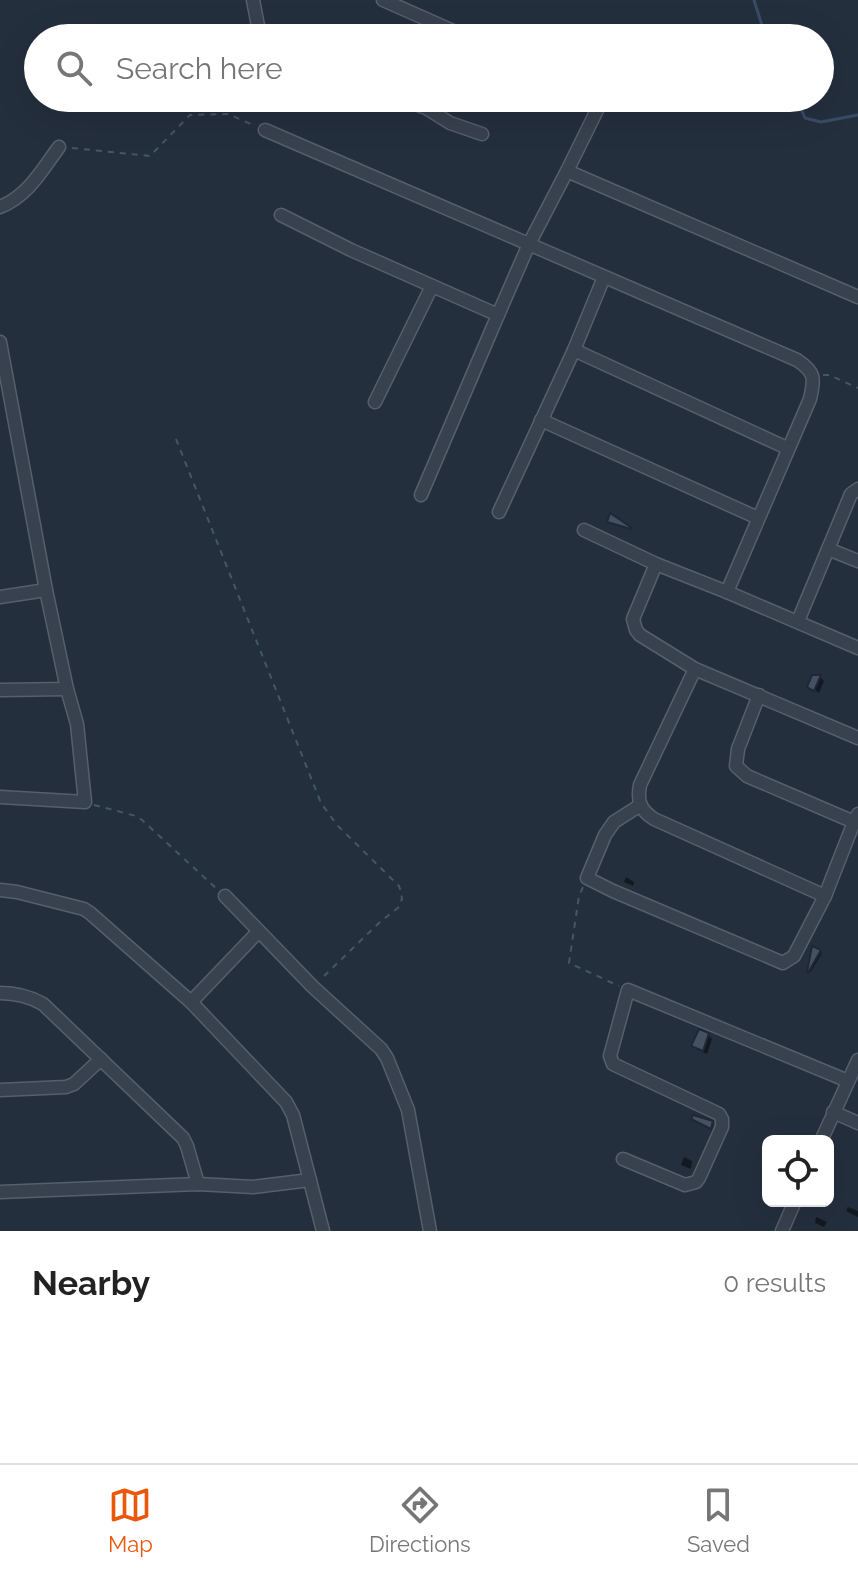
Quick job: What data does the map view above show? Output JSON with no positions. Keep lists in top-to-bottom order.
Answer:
{
  "page": {
    "search": "Search here",
    "heading": ["Nearby", "0 results"],
    "nav": ["Map", "Directions", "Saved"]
  }
}
